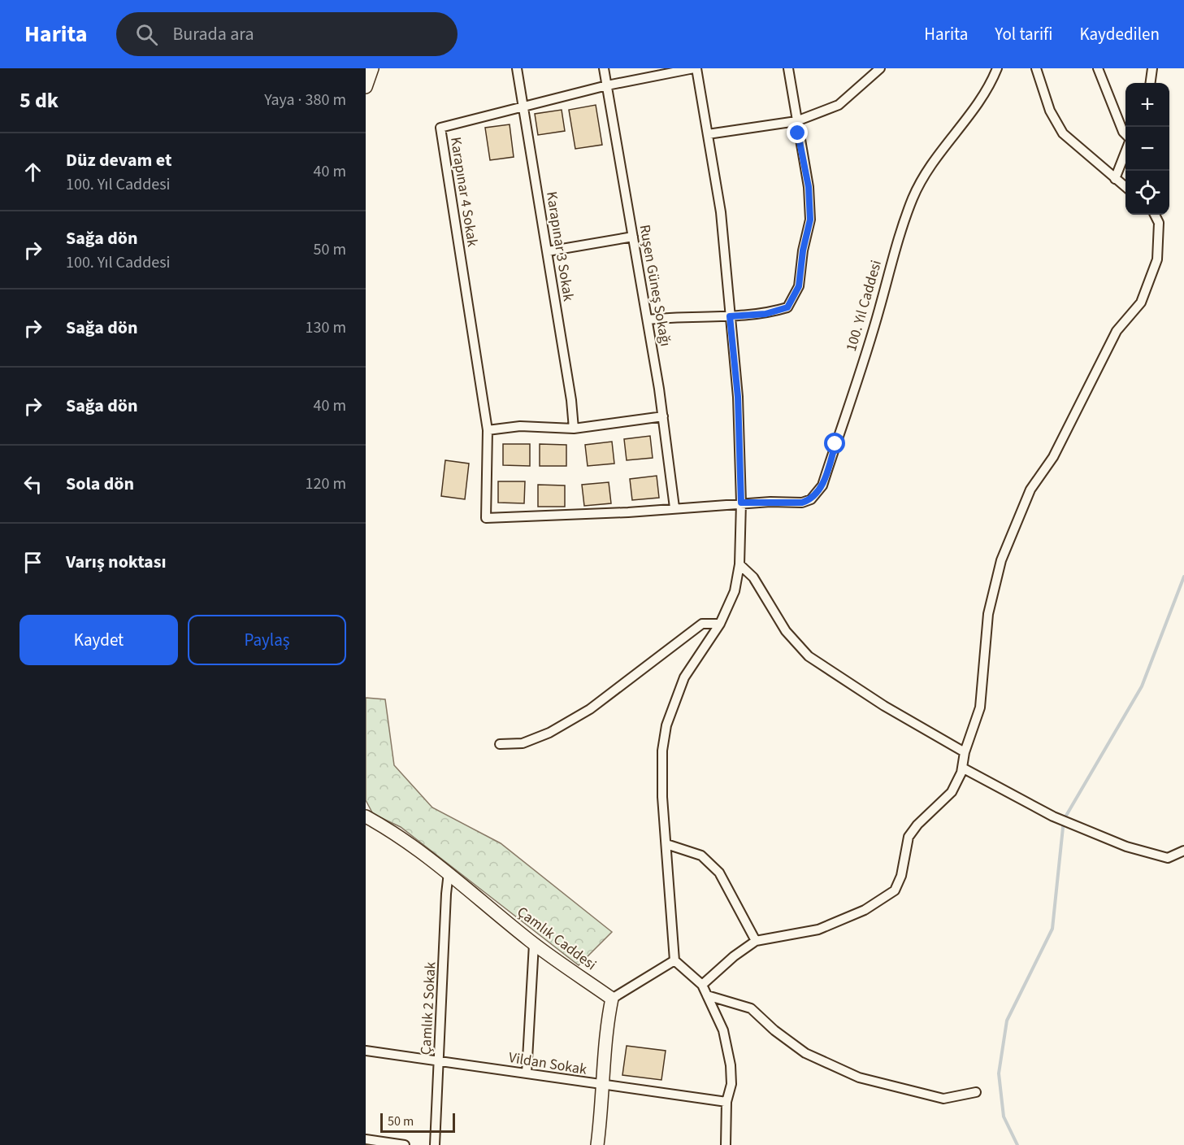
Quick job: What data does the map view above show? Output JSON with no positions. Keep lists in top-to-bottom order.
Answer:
{
  "streets": {
    "street": [
      "Karapınar 4 Sokak",
      "Karapınar 3 Sokak",
      "Ruşen Güneş Sokağı",
      "100. Yıl Caddesi",
      "Çamlık Caddesi",
      "Çamlık 2 Sokak",
      "Vildan Sokak"
    ]
  },
  "crossings": [
    ["Karapınar 4 Sokak", "Karapınar 3 Sokak"],
    ["Karapınar 4 Sokak", "Ruşen Güneş Sokağı"],
    ["Karapınar 4 Sokak", "100. Yıl Caddesi"],
    ["Ruşen Güneş Sokağı", "100. Yıl Caddesi"],
    ["Çamlık Caddesi", "Çamlık 2 Sokak"],
    ["Çamlık 2 Sokak", "Vildan Sokak"]
  ],
  "scale_bar": "50 m",
  "page": {
    "header": "Harita",
    "search": "Burada ara",
    "nav": ["Harita", "Yol tarifi", "Kaydedilen"],
    "heading": ["5 dk", "Yaya · 380 m"],
    "map_buttons": ["+", "−"],
    "list": [
      ["Düz devam et", "100. Yıl Caddesi", "40 m"],
      ["Sağa dön", "100. Yıl Caddesi", "50 m"],
      ["Sağa dön", "130 m"],
      ["Sağa dön", "40 m"],
      ["Sola dön", "120 m"],
      "Varış noktası"
    ],
    "buttons": ["Kaydet", "Paylaş"],
    "scale": "50 m"
  }
}
